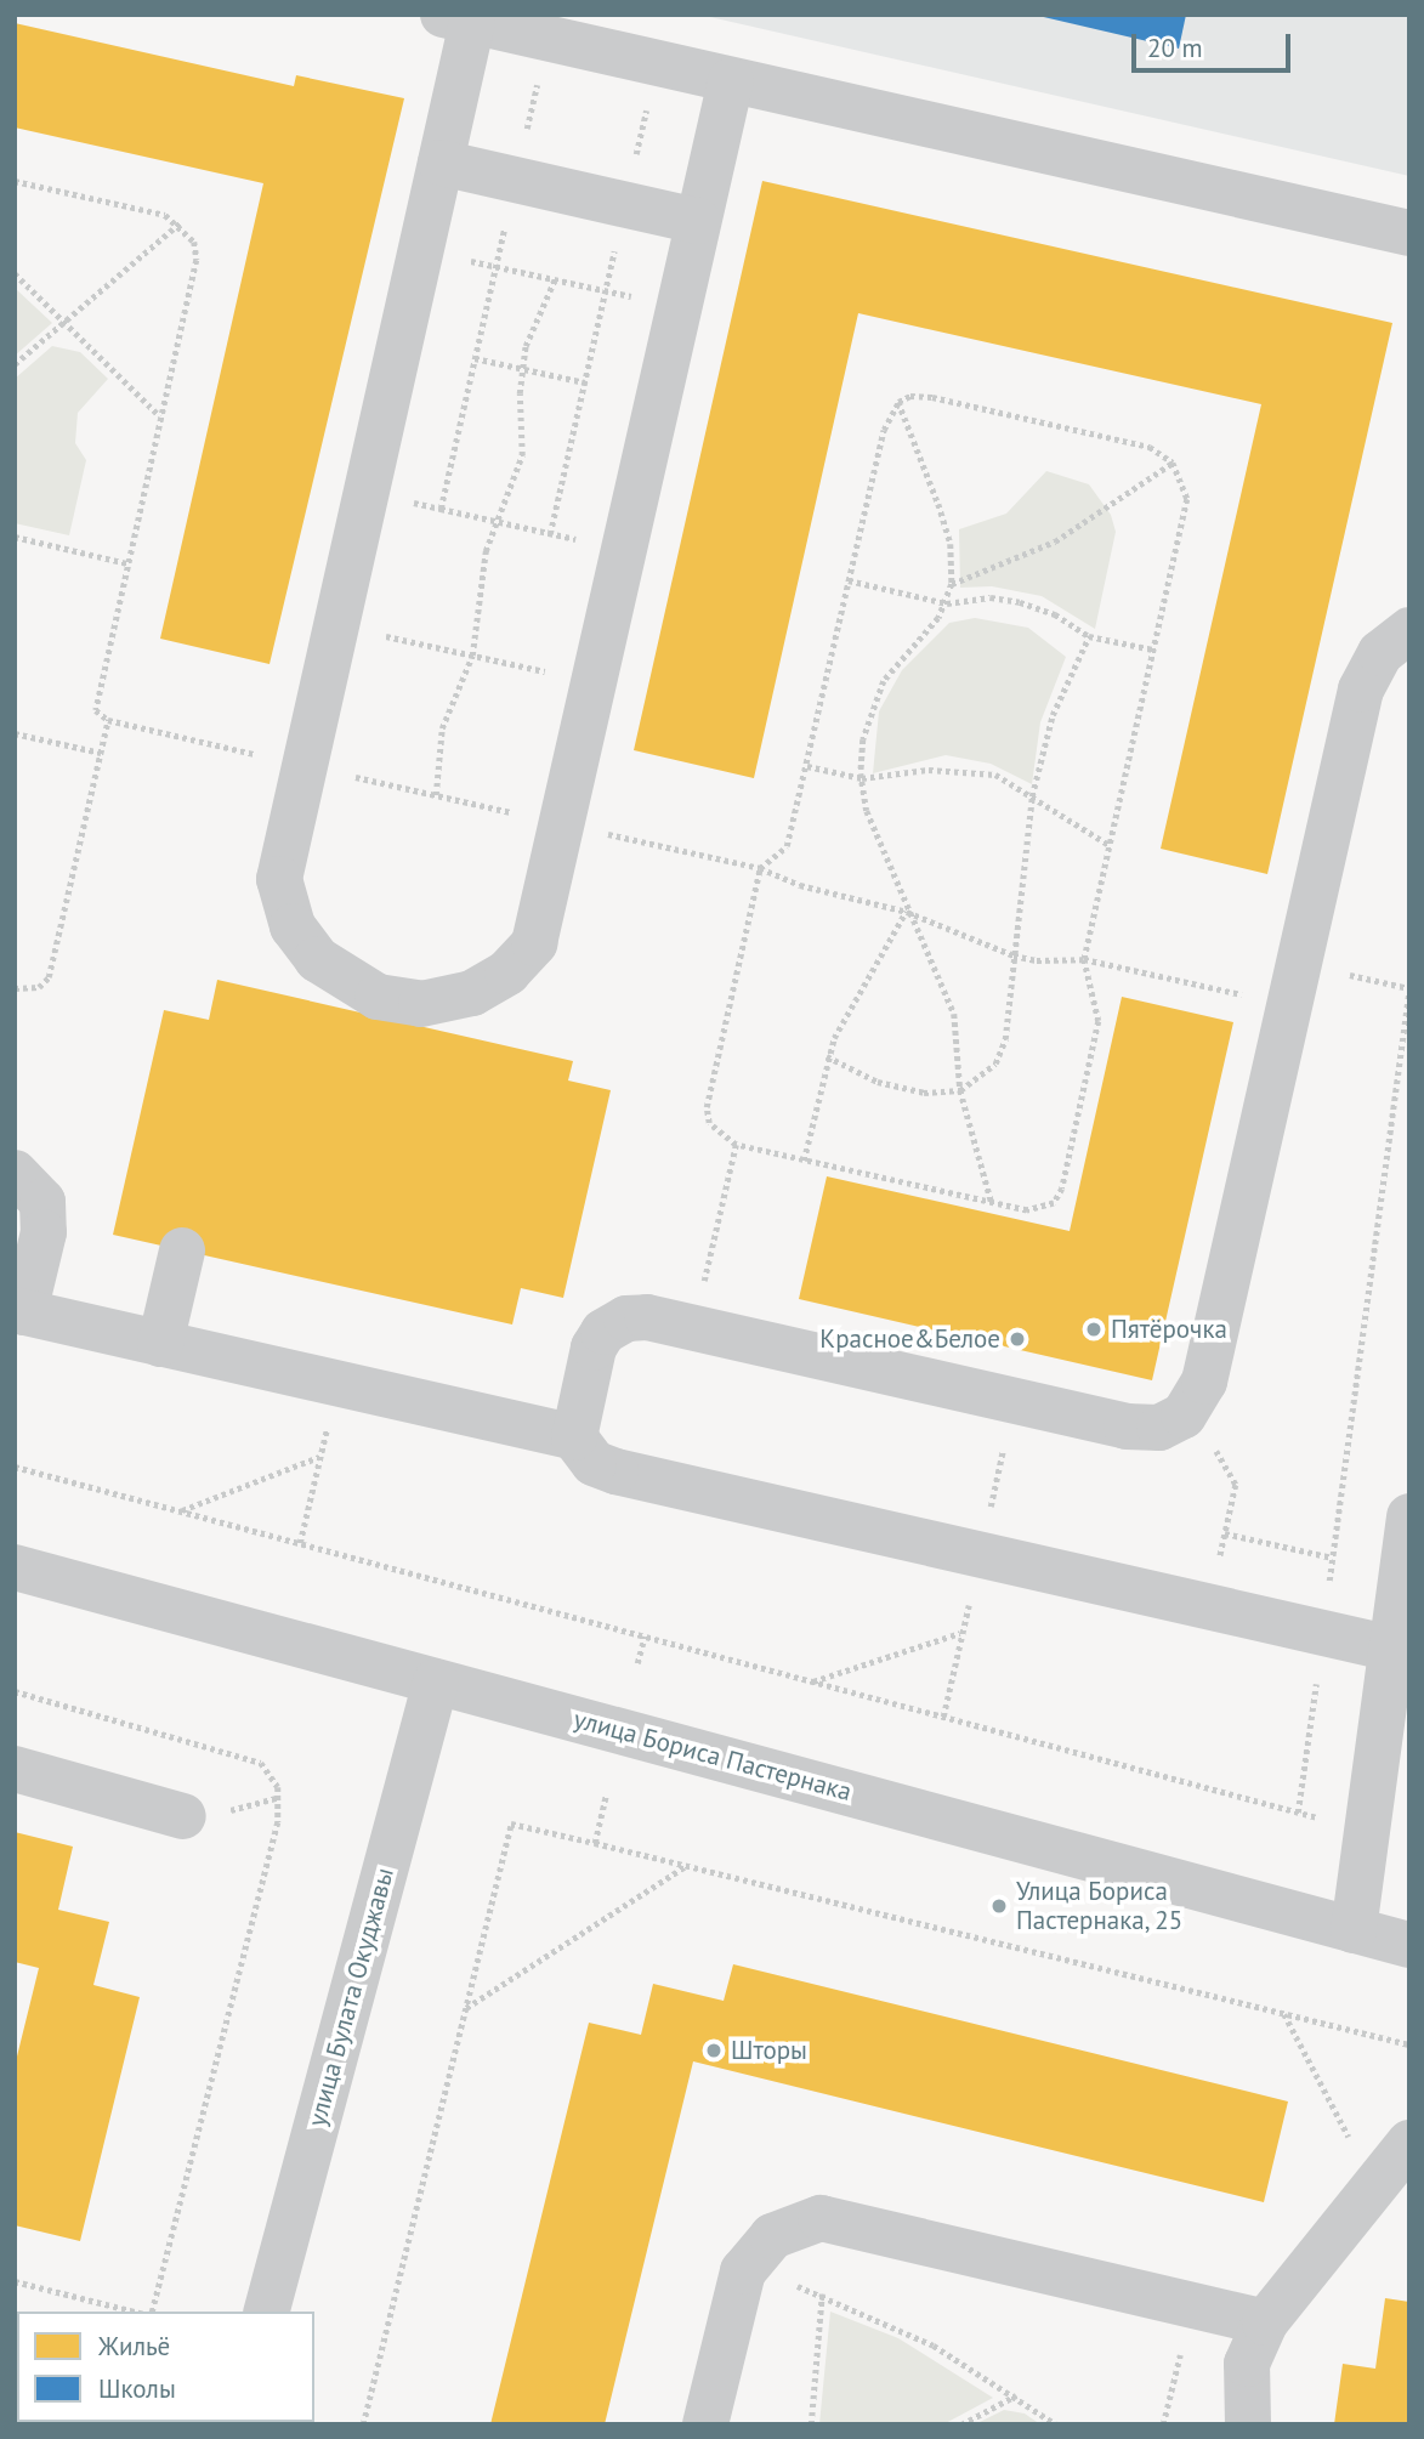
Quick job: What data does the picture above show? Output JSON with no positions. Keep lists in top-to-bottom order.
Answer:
{
  "streets": {
    "street": ["улица Бориса Пастернака", "улица Булата Окуджавы"]
  },
  "crossings": [
    ["улица Бориса Пастернака", "улица Булата Окуджавы"]
  ],
  "places": [
    "Пятёрочка",
    "Красное&Белое",
    "Улица Бориса Пастернака, 25",
    "Шторы"
  ],
  "legend": ["Жильё", "Школы"],
  "scale_bar": "20 m"
}
